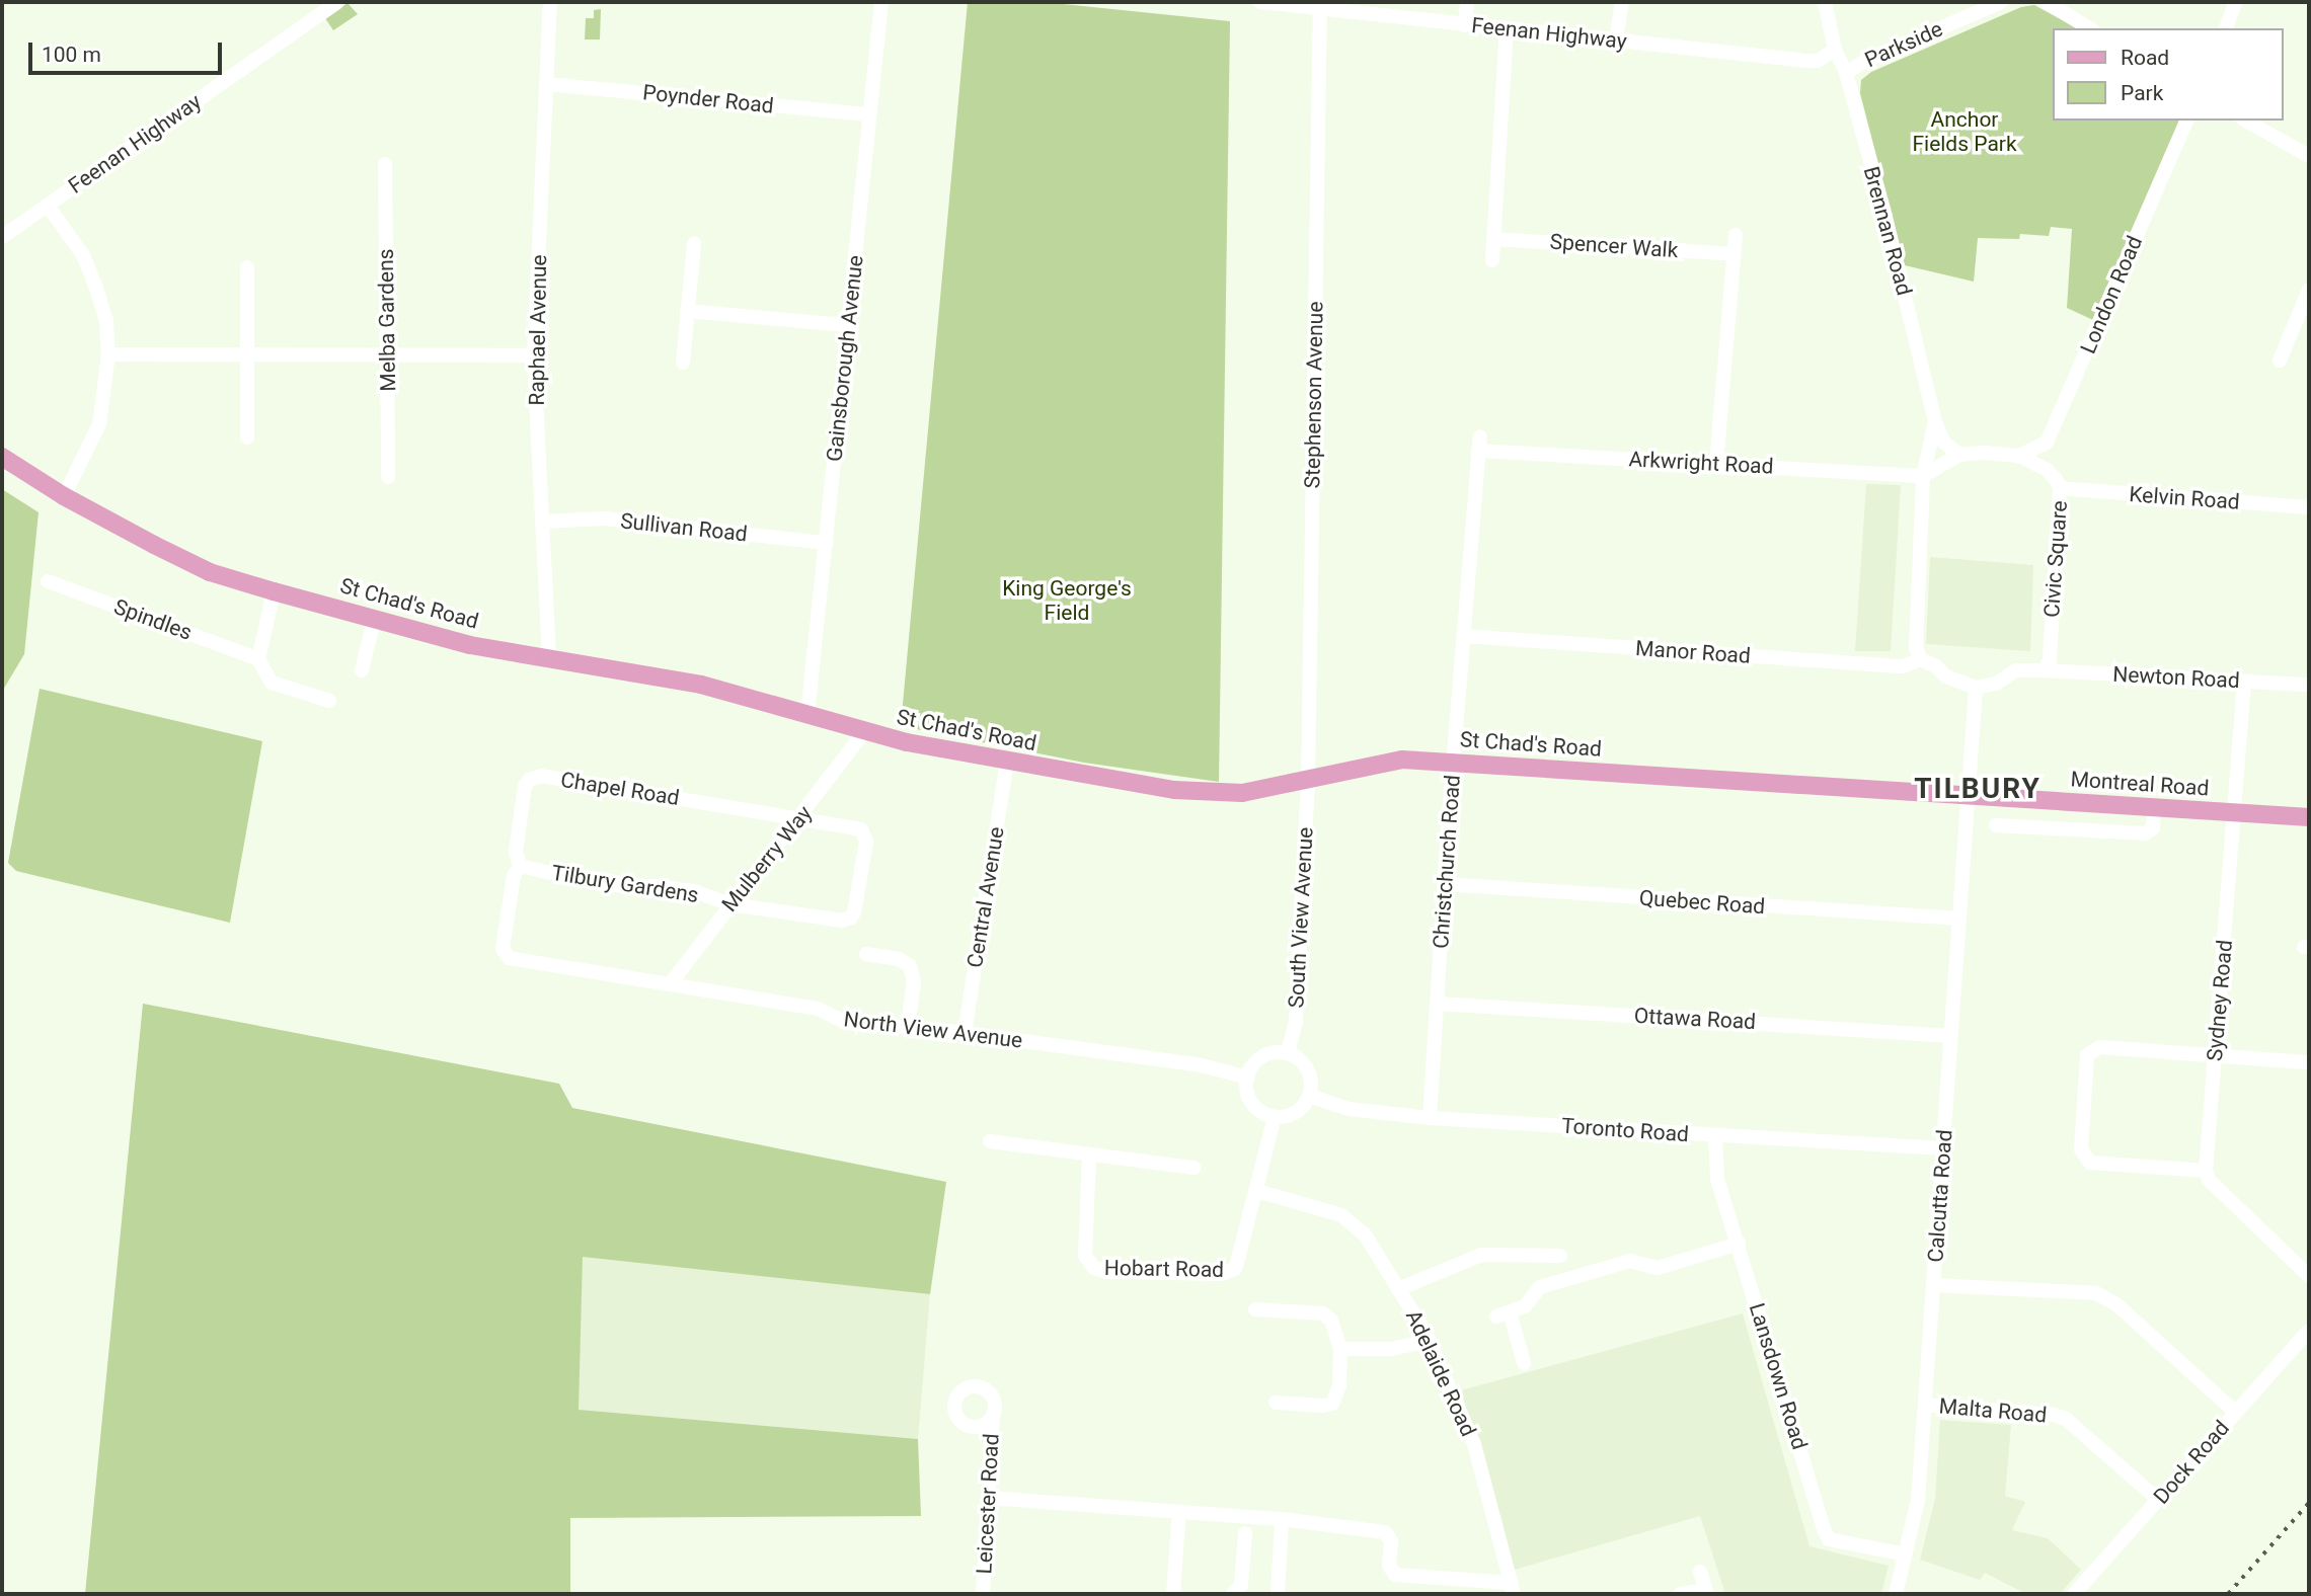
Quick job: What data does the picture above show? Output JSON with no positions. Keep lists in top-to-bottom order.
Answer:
{
  "streets": {
    "main road": ["St Chad's Road", "Montreal Road"],
    "street": [
      "Feenan Highway",
      "Parkside",
      "Poynder Road",
      "Brennan Road",
      "Spencer Walk",
      "London Road",
      "Melba Gardens",
      "Raphael Avenue",
      "Gainsborough Avenue",
      "Stephenson Avenue",
      "Arkwright Road",
      "Kelvin Road",
      "Sullivan Road",
      "Civic Square",
      "Spindles",
      "Manor Road",
      "Newton Road",
      "Chapel Road",
      "Mulberry Way",
      "Christchurch Road",
      "Tilbury Gardens",
      "Central Avenue",
      "Quebec Road",
      "South View Avenue",
      "Sydney Road",
      "Ottawa Road",
      "North View Avenue",
      "Toronto Road",
      "Calcutta Road",
      "Hobart Road",
      "Adelaide Road",
      "Lansdown Road",
      "Malta Road",
      "Dock Road",
      "Leicester Road"
    ]
  },
  "crossings": [
    ["Feenan Highway", "Brennan Road"],
    ["Feenan Highway", "Stephenson Avenue"],
    ["Parkside", "Brennan Road"],
    ["Poynder Road", "Raphael Avenue"],
    ["Poynder Road", "Gainsborough Avenue"],
    ["Brennan Road", "Civic Square"],
    ["Raphael Avenue", "Sullivan Road"],
    ["Raphael Avenue", "St Chad's Road"],
    ["Gainsborough Avenue", "Sullivan Road"],
    ["Gainsborough Avenue", "St Chad's Road"],
    ["Stephenson Avenue", "St Chad's Road"],
    ["Stephenson Avenue", "South View Avenue"],
    ["Arkwright Road", "Civic Square"],
    ["Arkwright Road", "Christchurch Road"],
    ["Kelvin Road", "Civic Square"],
    ["Civic Square", "Newton Road"],
    ["St Chad's Road", "Montreal Road"],
    ["St Chad's Road", "Mulberry Way"],
    ["St Chad's Road", "Christchurch Road"],
    ["St Chad's Road", "Central Avenue"],
    ["St Chad's Road", "South View Avenue"],
    ["St Chad's Road", "Calcutta Road"],
    ["Manor Road", "Christchurch Road"],
    ["Newton Road", "Sydney Road"],
    ["Montreal Road", "Sydney Road"],
    ["Montreal Road", "Calcutta Road"],
    ["Chapel Road", "Mulberry Way"],
    ["Chapel Road", "Tilbury Gardens"],
    ["Chapel Road", "North View Avenue"],
    ["Mulberry Way", "Tilbury Gardens"],
    ["Mulberry Way", "North View Avenue"],
    ["Christchurch Road", "Quebec Road"],
    ["Christchurch Road", "Ottawa Road"],
    ["Christchurch Road", "Toronto Road"],
    ["Tilbury Gardens", "North View Avenue"],
    ["Central Avenue", "North View Avenue"],
    ["Quebec Road", "Calcutta Road"],
    ["South View Avenue", "North View Avenue"],
    ["South View Avenue", "Toronto Road"],
    ["South View Avenue", "Hobart Road"],
    ["Ottawa Road", "Calcutta Road"],
    ["North View Avenue", "Toronto Road"],
    ["North View Avenue", "Hobart Road"],
    ["Toronto Road", "Calcutta Road"],
    ["Toronto Road", "Hobart Road"],
    ["Toronto Road", "Lansdown Road"],
    ["Calcutta Road", "Lansdown Road"],
    ["Calcutta Road", "Malta Road"],
    ["Hobart Road", "Adelaide Road"],
    ["Malta Road", "Dock Road"]
  ],
  "districts": ["TILBURY"],
  "parks": ["Anchor Fields Park", "King George's Field"],
  "legend": ["Road", "Park"],
  "scale_bar": "100 m"
}
